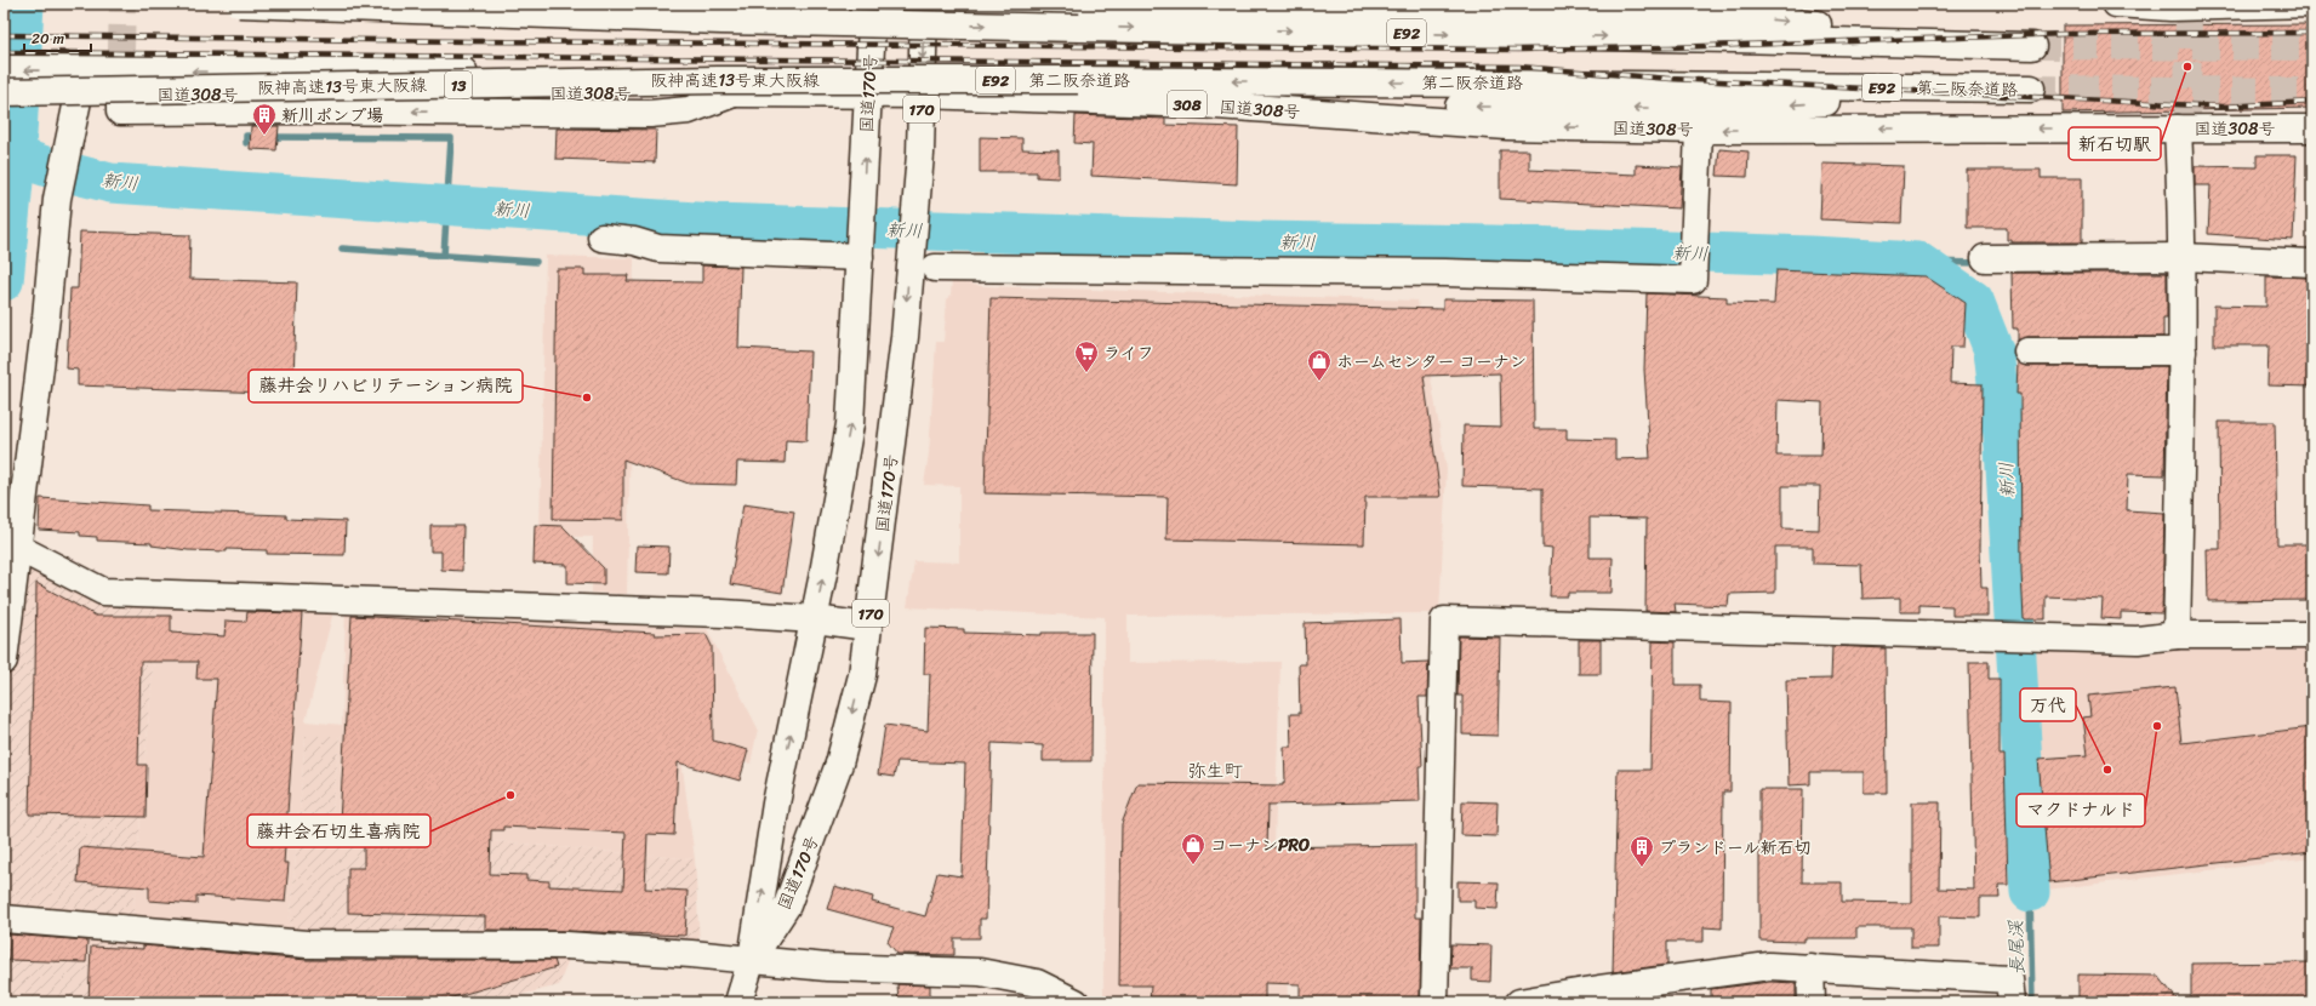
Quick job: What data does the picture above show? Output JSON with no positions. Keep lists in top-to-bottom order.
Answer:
{
  "streets": {
    "main road": [
      "E92",
      "阪神高速13号東大阪線",
      "第二阪奈道路",
      "13",
      "国道308号",
      "国道170号",
      "308",
      "170"
    ]
  },
  "crossings": [
    ["E92", "国道170号"],
    ["阪神高速13号東大阪線", "第二阪奈道路"],
    ["阪神高速13号東大阪線", "国道308号"],
    ["阪神高速13号東大阪線", "国道170号"],
    ["第二阪奈道路", "国道308号"],
    ["第二阪奈道路", "国道170号"],
    ["国道308号", "国道170号"]
  ],
  "districts": ["弥生町"],
  "water": ["新川", "長尾渓"],
  "places": {
    "other": [
      "新石切駅",
      "藤井会リハビリテーション病院",
      "マクドナルド",
      "万代",
      "藤井会石切生喜病院"
    ],
    "building": ["新川ポンプ場", "プランドール新石切"],
    "supermarket": ["ライフ"],
    "shop": ["ホームセンター コーナン", "コーナンPRO"]
  },
  "scale_bar": "20 m"
}
